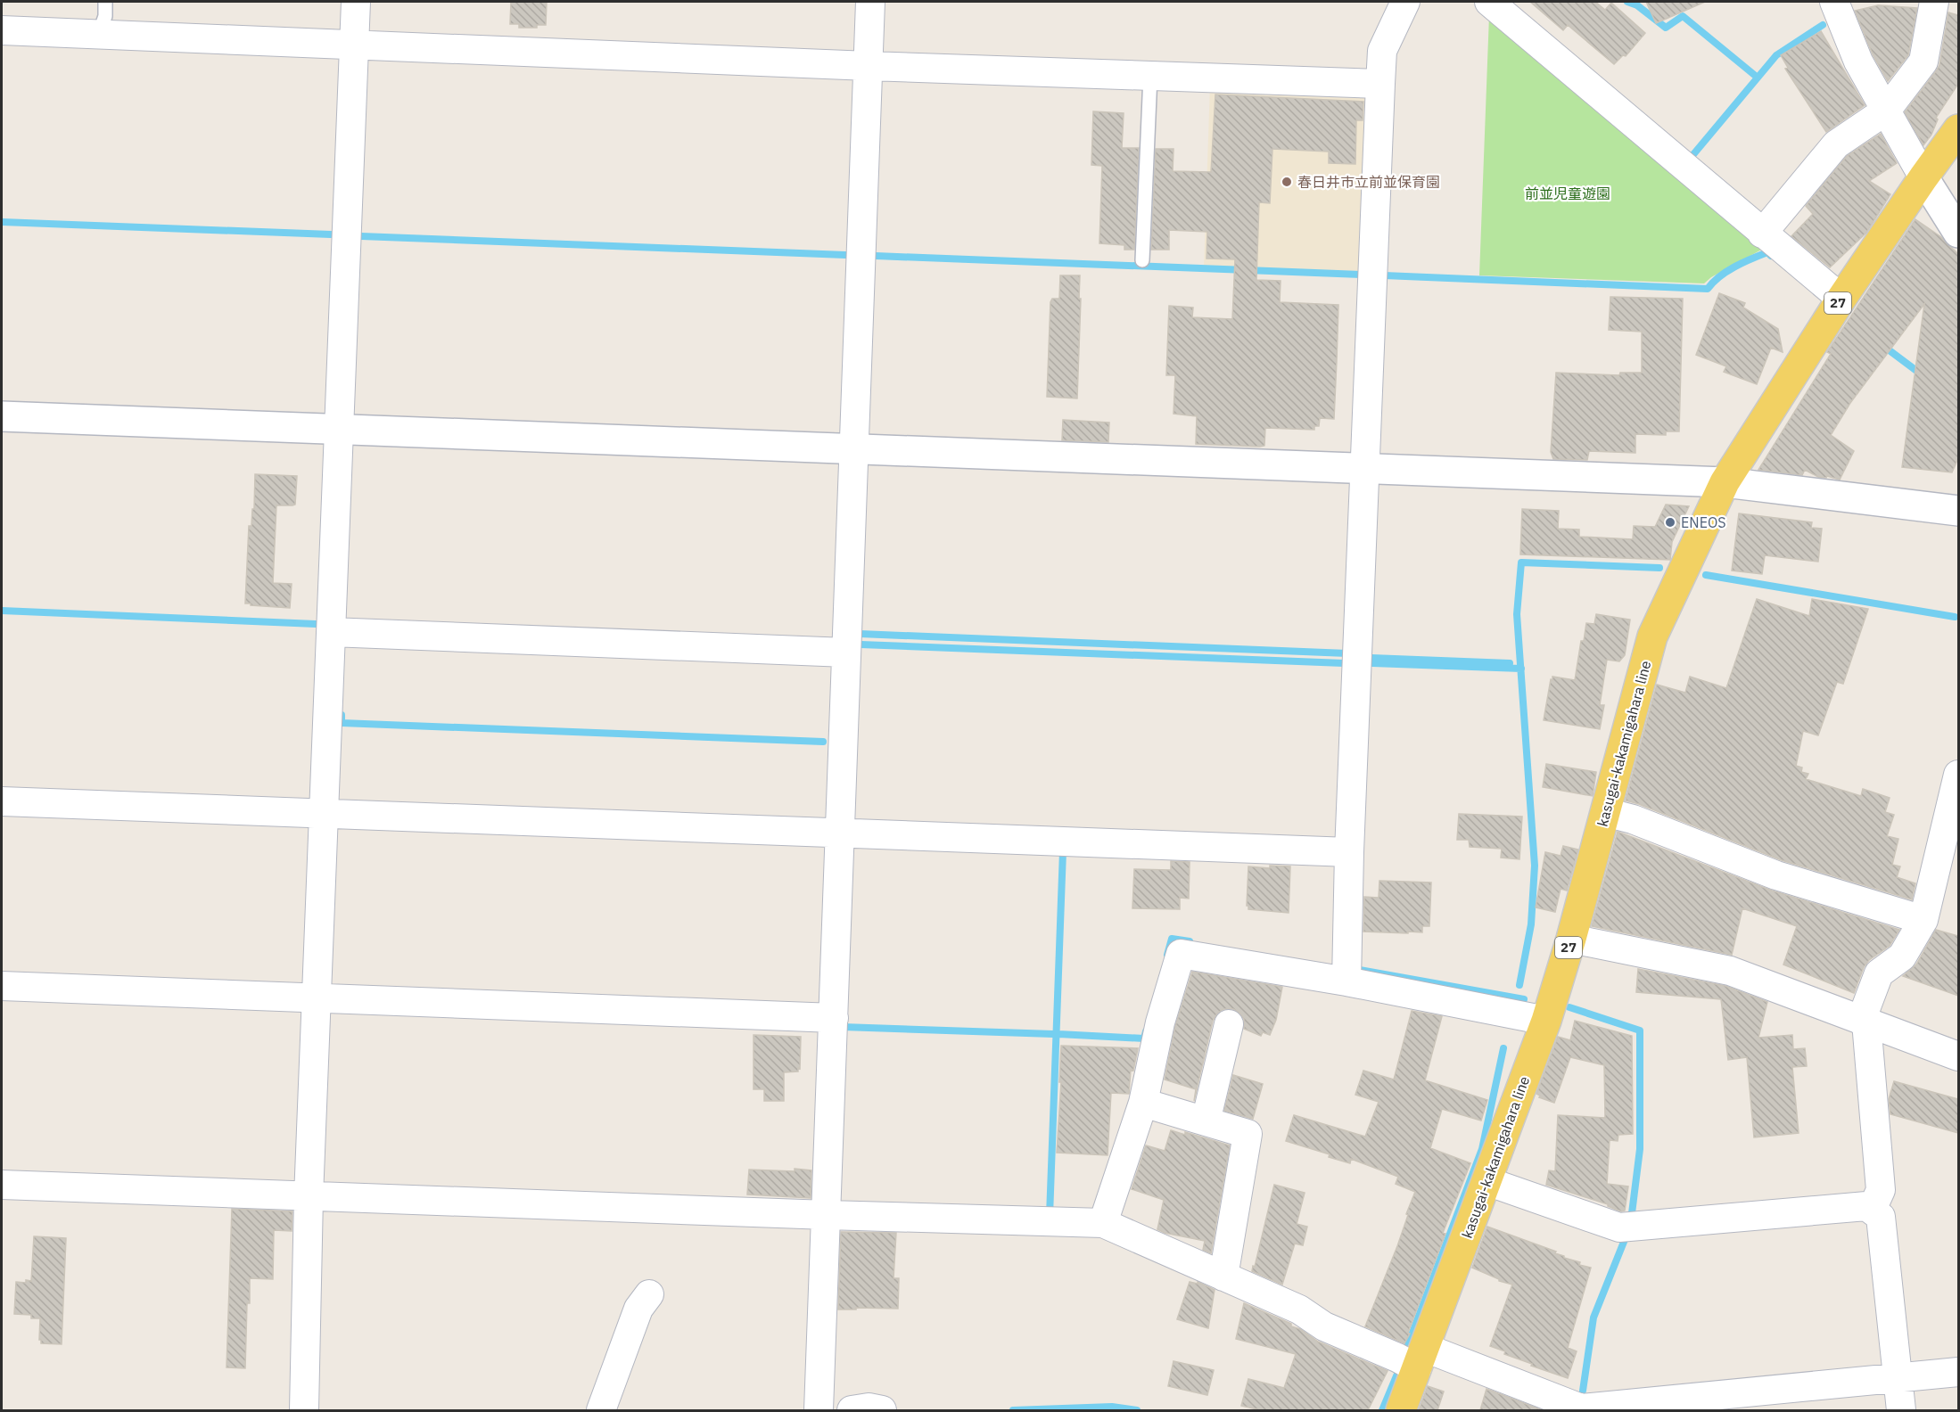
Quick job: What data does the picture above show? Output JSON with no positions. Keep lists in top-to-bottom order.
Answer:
{
  "streets": {
    "main road": ["27", "kasugai-kakamigahara line"]
  },
  "parks": ["前並児童遊園"],
  "places": ["春日井市立前並保育園", "ENEOS"]
}
